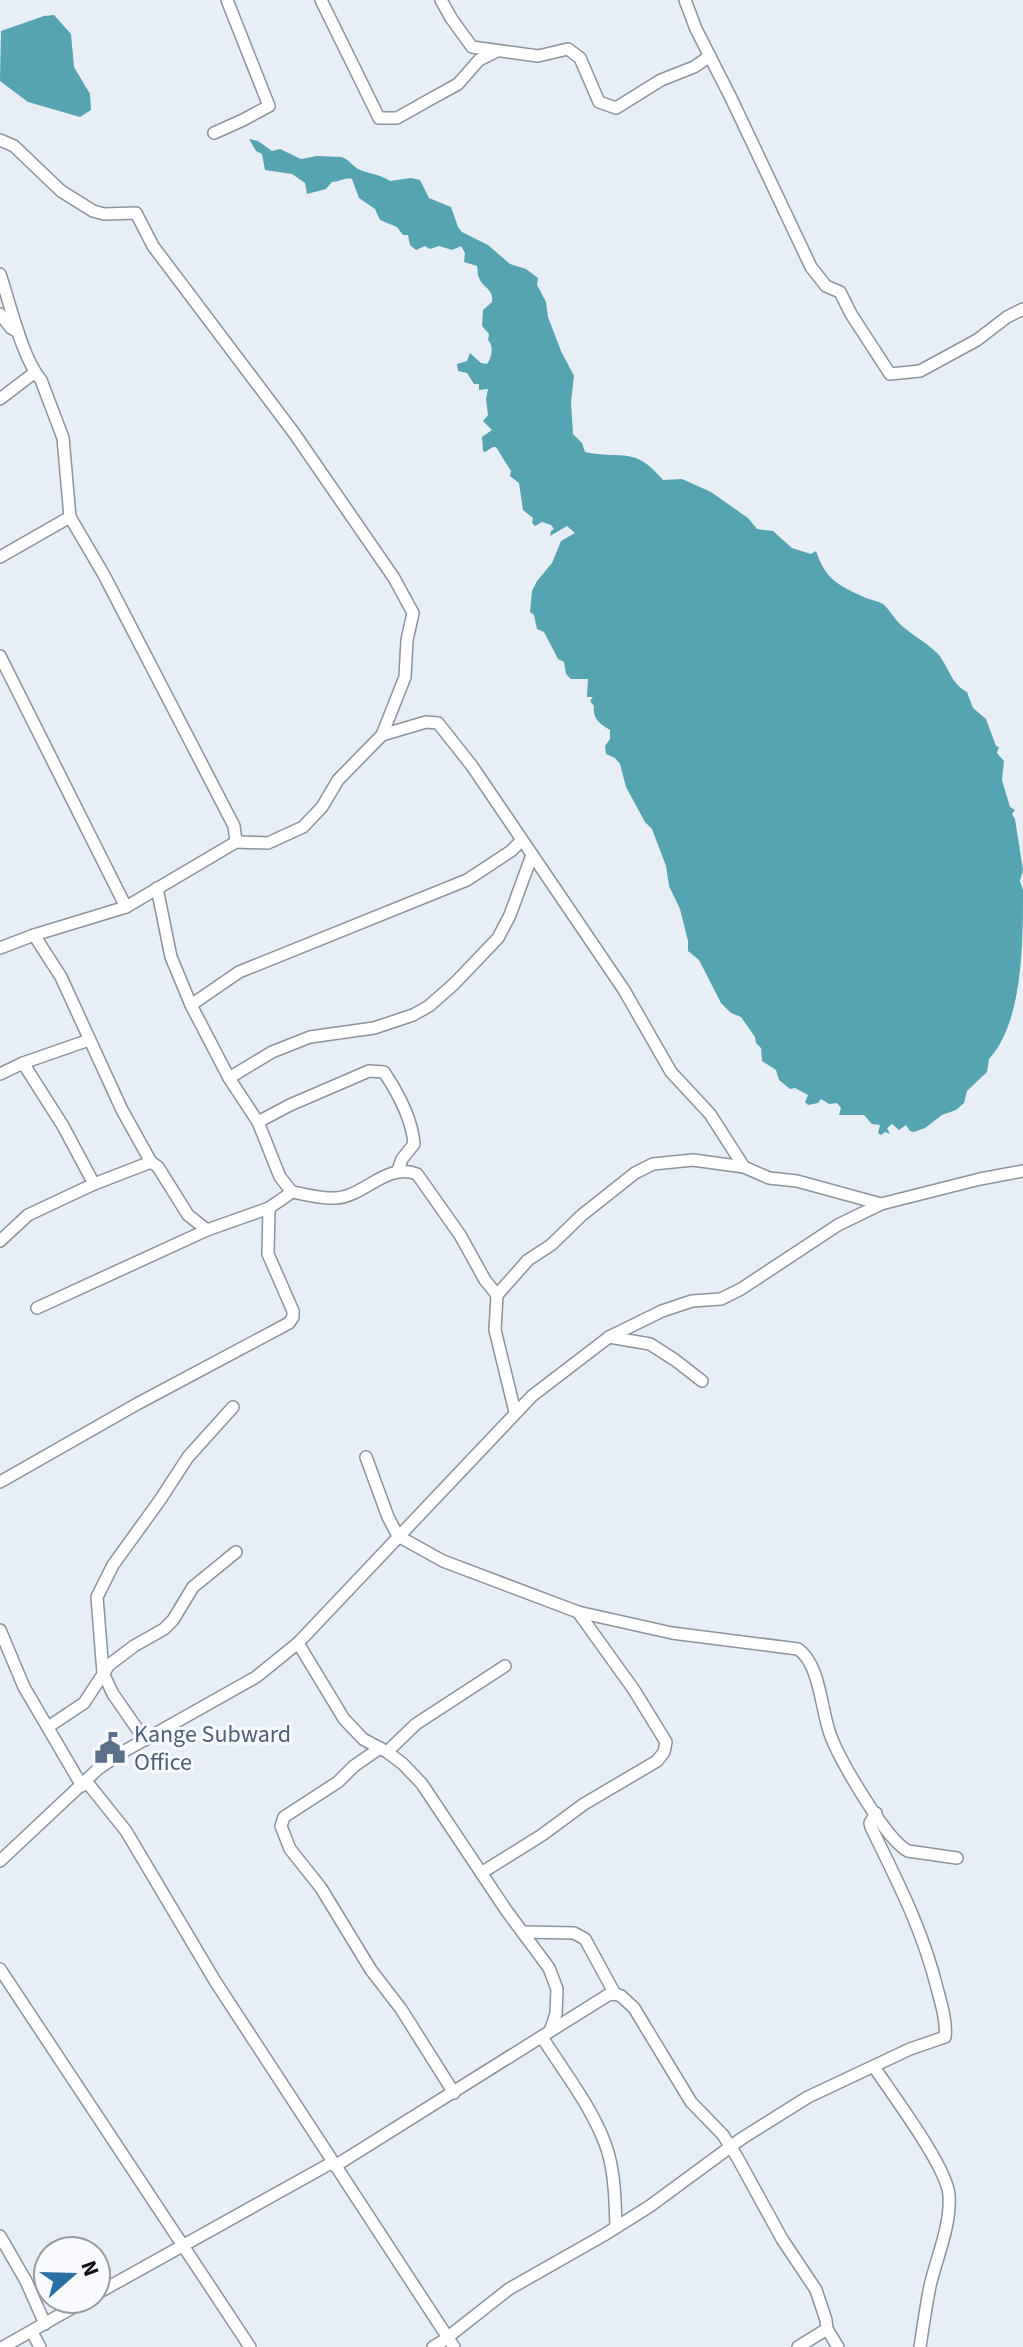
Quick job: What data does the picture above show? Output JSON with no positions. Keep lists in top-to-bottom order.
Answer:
{
  "places": {
    "public building": ["Kange Subward Office"]
  },
  "north": "right"
}
